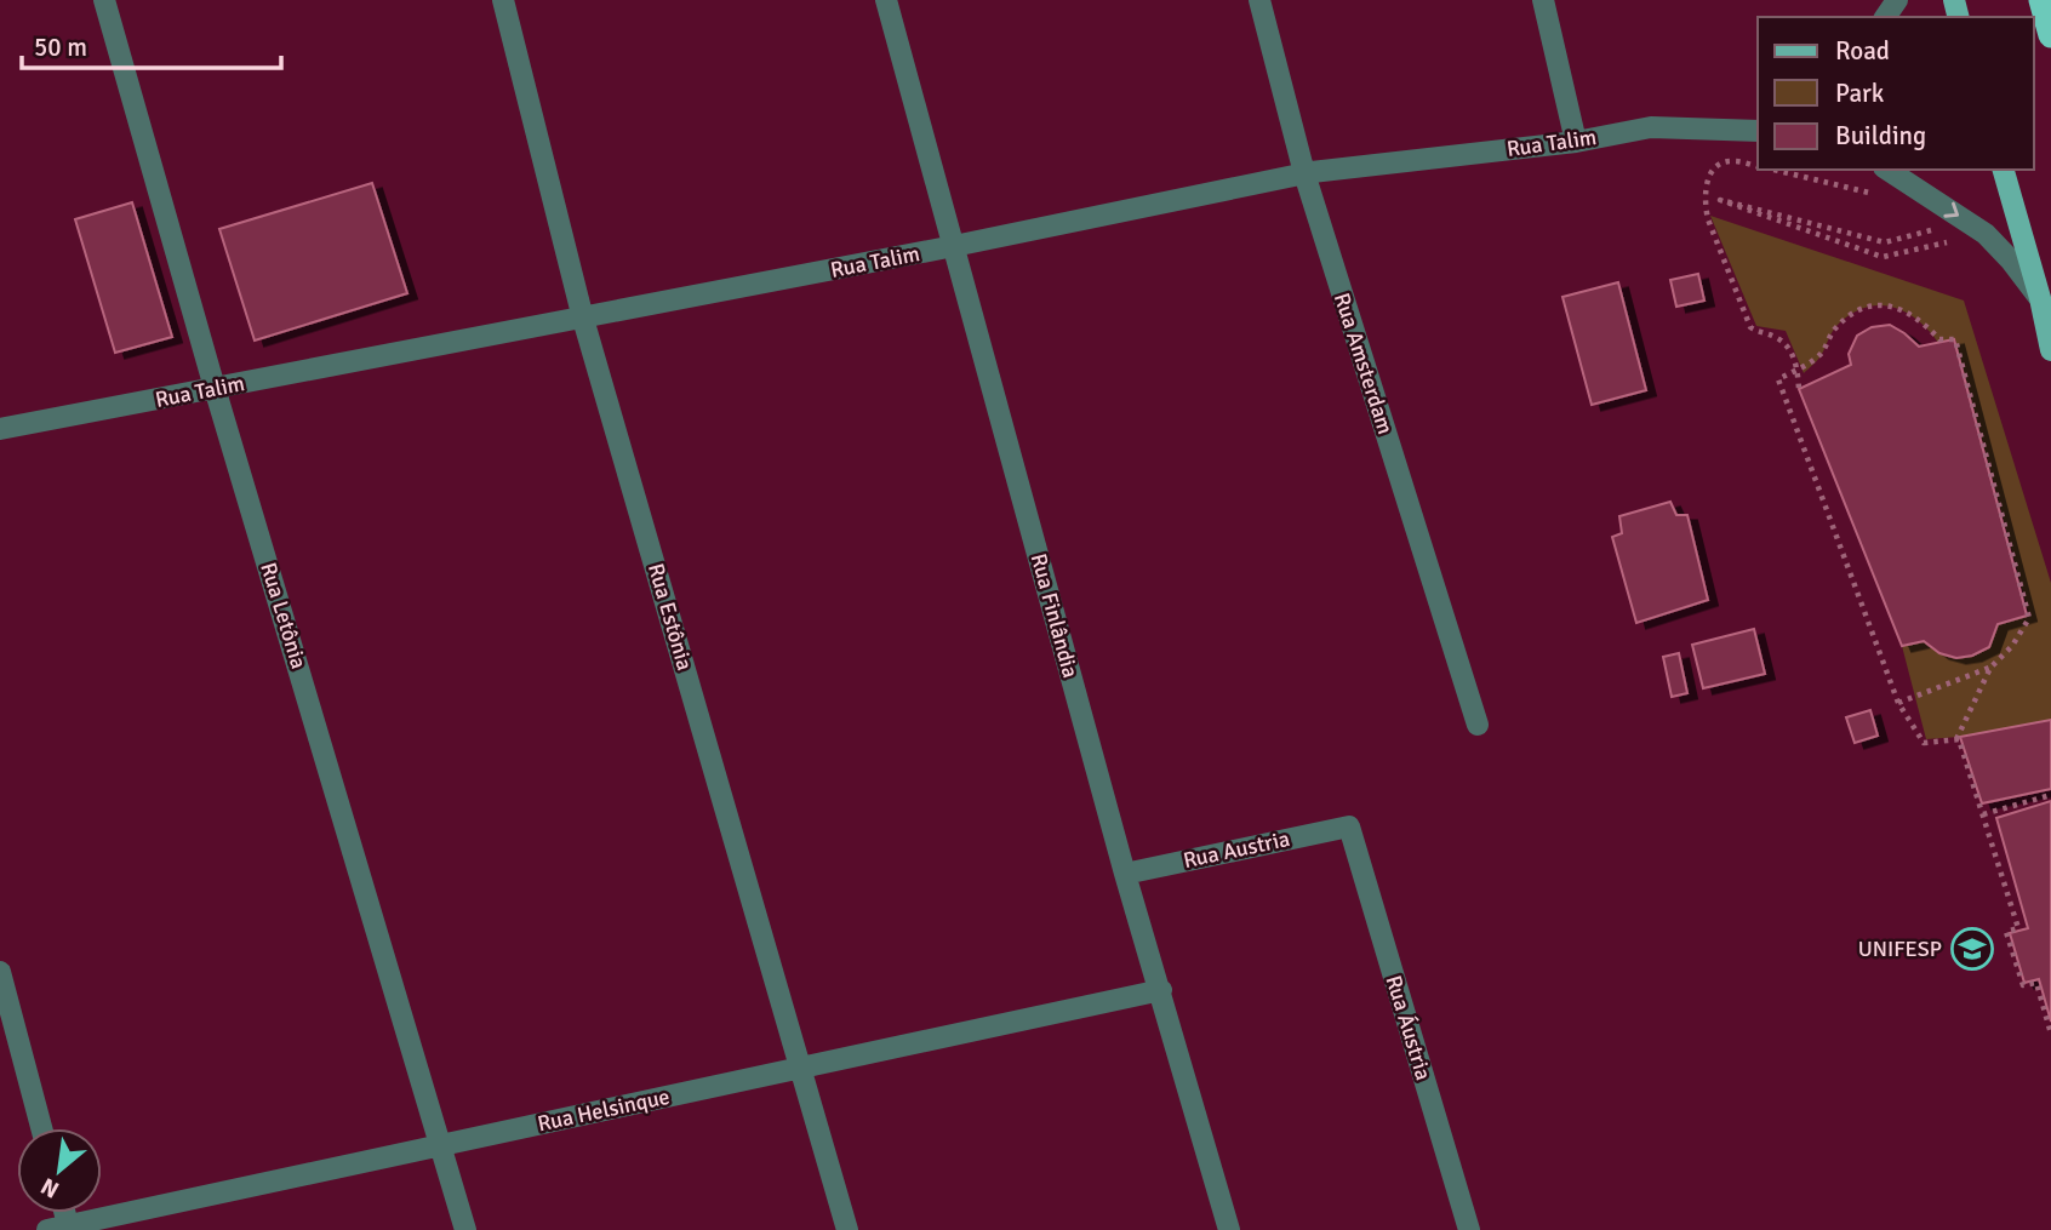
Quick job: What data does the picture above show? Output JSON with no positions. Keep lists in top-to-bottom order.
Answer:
{
  "streets": {
    "street": [
      "Rua Talim",
      "Rua Amsterdam",
      "Rua Letônia",
      "Rua Finlândia",
      "Rua Estônia",
      "Rua Austria",
      "Rua Áustria",
      "Rua Helsinque"
    ]
  },
  "crossings": [
    ["Rua Talim", "Rua Amsterdam"],
    ["Rua Talim", "Rua Letônia"],
    ["Rua Talim", "Rua Finlândia"],
    ["Rua Talim", "Rua Estônia"],
    ["Rua Letônia", "Rua Helsinque"],
    ["Rua Finlândia", "Rua Austria"],
    ["Rua Finlândia", "Rua Helsinque"],
    ["Rua Estônia", "Rua Helsinque"],
    ["Rua Austria", "Rua Áustria"]
  ],
  "places": {
    "school or university": ["UNIFESP"]
  },
  "legend": ["Road", "Park", "Building"],
  "scale_bar": "50 m",
  "north": "bottom left"
}
